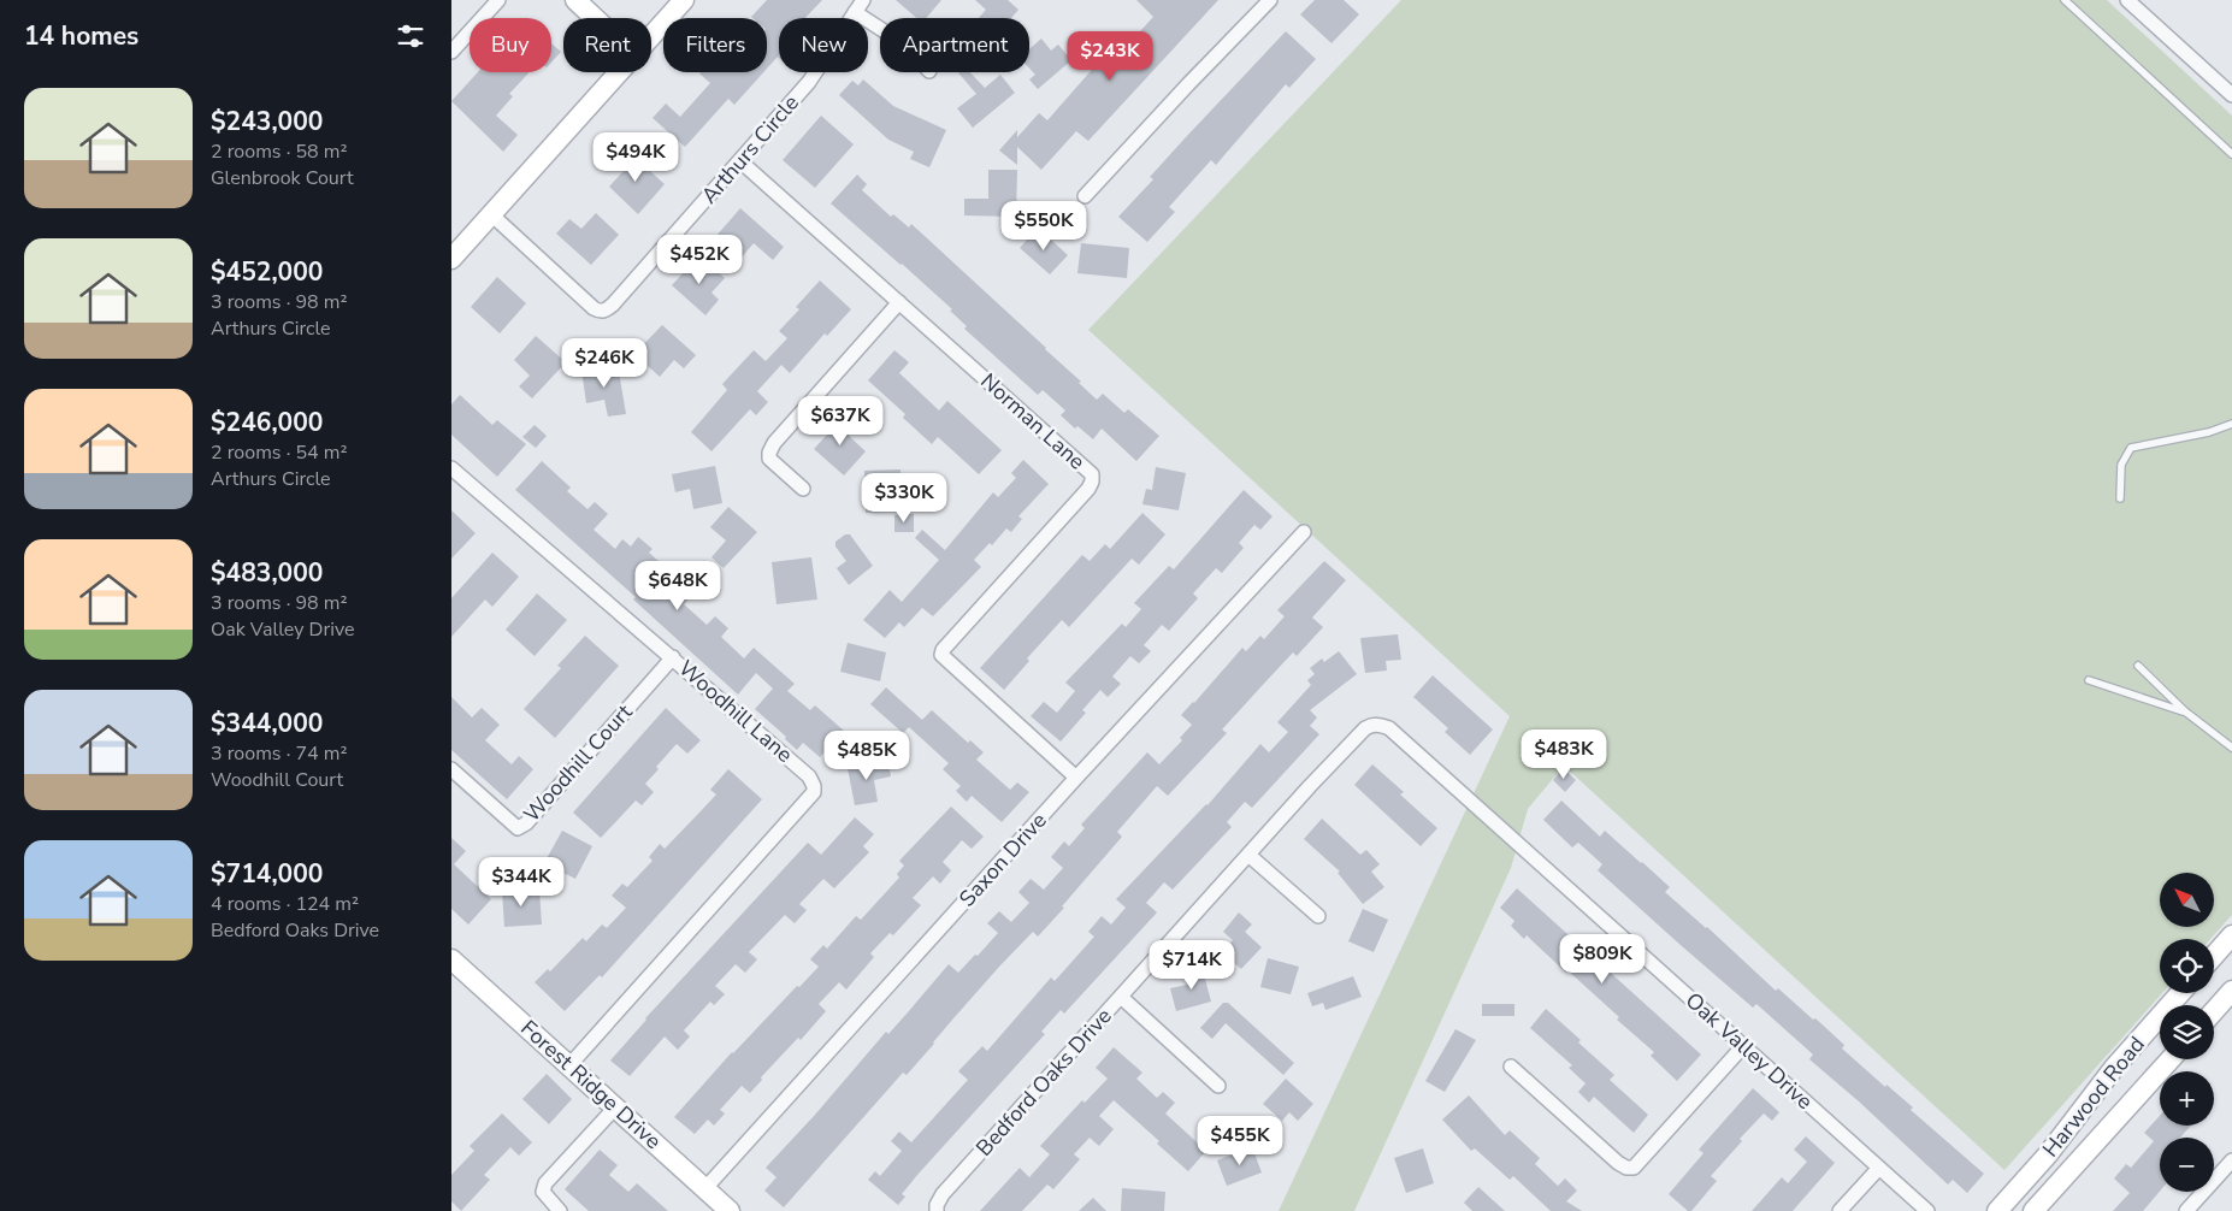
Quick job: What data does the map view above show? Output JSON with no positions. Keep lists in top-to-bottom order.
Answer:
{
  "streets": {
    "main road": ["Forest Ridge Drive", "Harwood Road"],
    "street": [
      "Arthurs Circle",
      "Norman Lane",
      "Woodhill Lane",
      "Woodhill Court",
      "Saxon Drive",
      "Oak Valley Drive",
      "Bedford Oaks Drive"
    ]
  },
  "crossings": [
    ["Arthurs Circle", "Norman Lane"],
    ["Norman Lane", "Saxon Drive"],
    ["Woodhill Lane", "Woodhill Court"],
    ["Woodhill Lane", "Forest Ridge Drive"],
    ["Saxon Drive", "Forest Ridge Drive"],
    ["Oak Valley Drive", "Bedford Oaks Drive"]
  ],
  "north": "top left",
  "page": {
    "heading": "14 homes",
    "chip": [
      "Buy",
      "Rent",
      "Filters",
      "New",
      "Apartment"
    ],
    "price": [
      "$243K",
      "$494K",
      "$550K",
      "$452K",
      "$246K",
      "$637K",
      "$330K",
      "$648K",
      "$483K",
      "$485K",
      "$344K",
      "$809K",
      "$714K",
      "$455K"
    ],
    "list": [
      {
        "name": "$243,000",
        "note": "2 rooms · 58 m² · Glenbrook Court"
      },
      {
        "name": "$452,000",
        "note": "3 rooms · 98 m² · Arthurs Circle"
      },
      {
        "name": "$246,000",
        "note": "2 rooms · 54 m² · Arthurs Circle"
      },
      {
        "name": "$483,000",
        "note": "3 rooms · 98 m² · Oak Valley Drive"
      },
      {
        "name": "$344,000",
        "note": "3 rooms · 74 m² · Woodhill Court"
      },
      {
        "name": "$714,000",
        "note": "4 rooms · 124 m² · Bedford Oaks Drive"
      }
    ],
    "map_buttons": ["+", "−"]
  }
}
